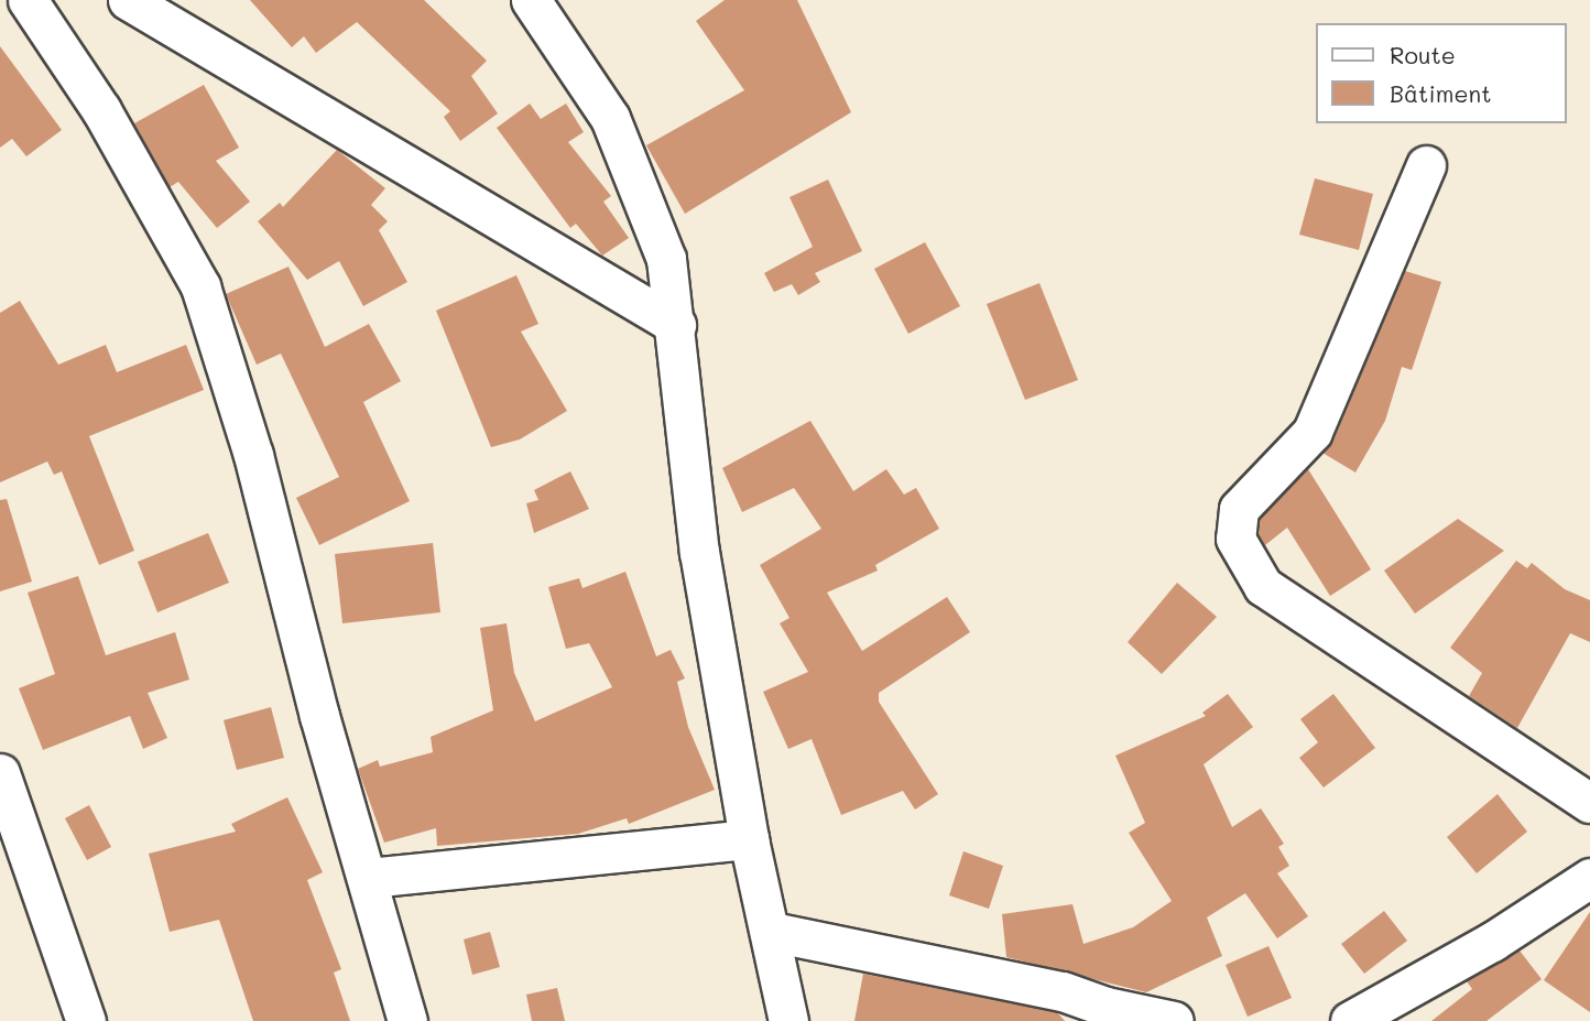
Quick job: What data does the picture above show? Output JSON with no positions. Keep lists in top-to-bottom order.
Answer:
{
  "legend": ["Route", "Bâtiment"]
}
